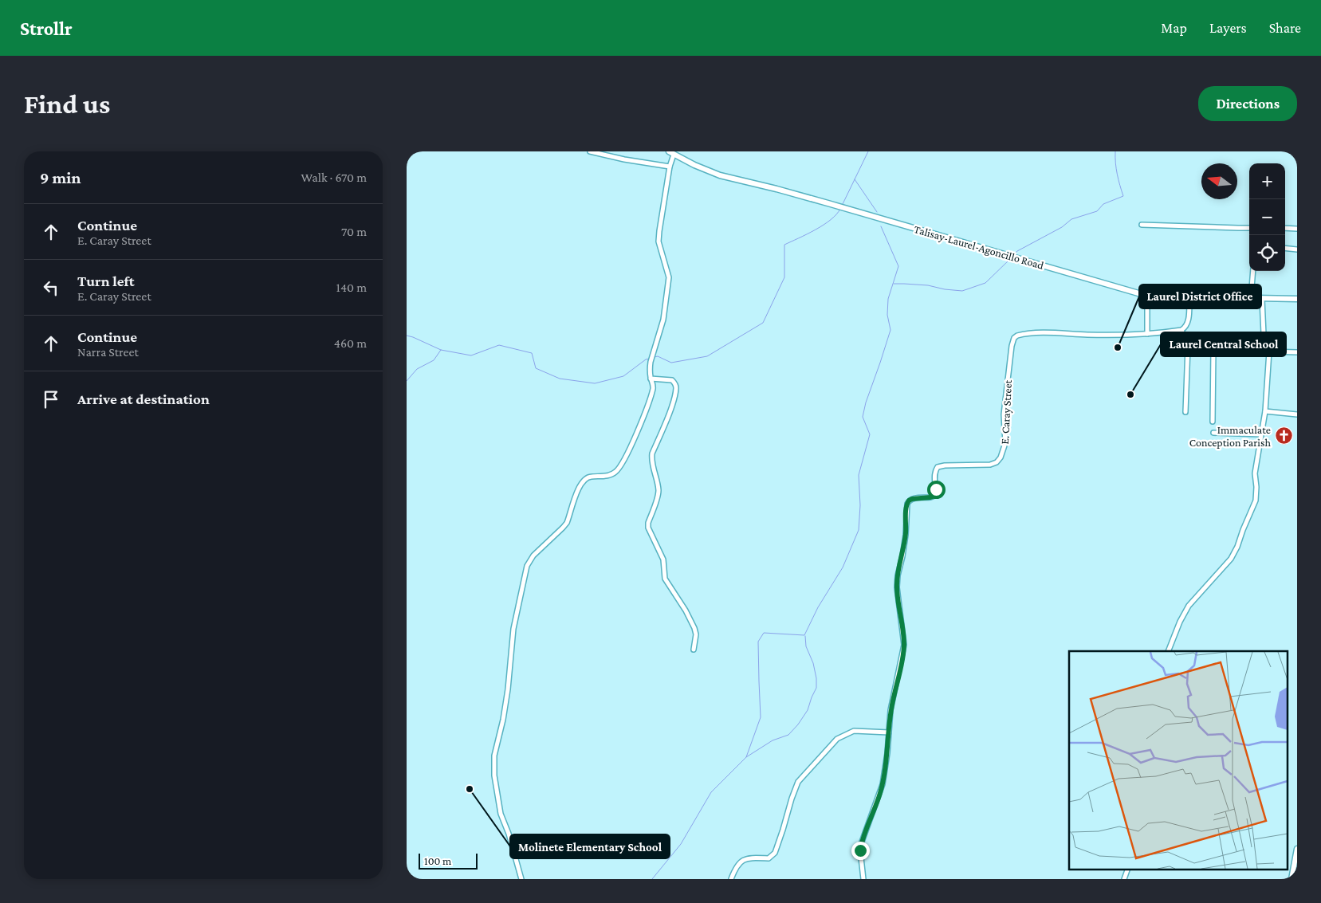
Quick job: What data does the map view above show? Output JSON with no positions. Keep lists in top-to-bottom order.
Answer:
{
  "streets": {
    "main road": ["Talisay-Laurel-Agoncillo Road"],
    "street": ["E. Caray Street"]
  },
  "places": {
    "other": ["Laurel District Office", "Laurel Central School", "Molinete Elementary School"],
    "church": ["Immaculate Conception Parish"]
  },
  "scale_bar": "100 m",
  "north": "left",
  "page": {
    "header": "Strollr",
    "nav": ["Map", "Layers", "Share"],
    "buttons": "Directions",
    "title": "Find us",
    "heading": ["9 min", "Walk · 670 m"],
    "map_buttons": ["+", "−"],
    "list": [
      ["Continue", "E. Caray Street", "70 m"],
      ["Turn left", "E. Caray Street", "140 m"],
      ["Continue", "Narra Street", "460 m"],
      "Arrive at destination"
    ],
    "scale": "100 m"
  }
}
